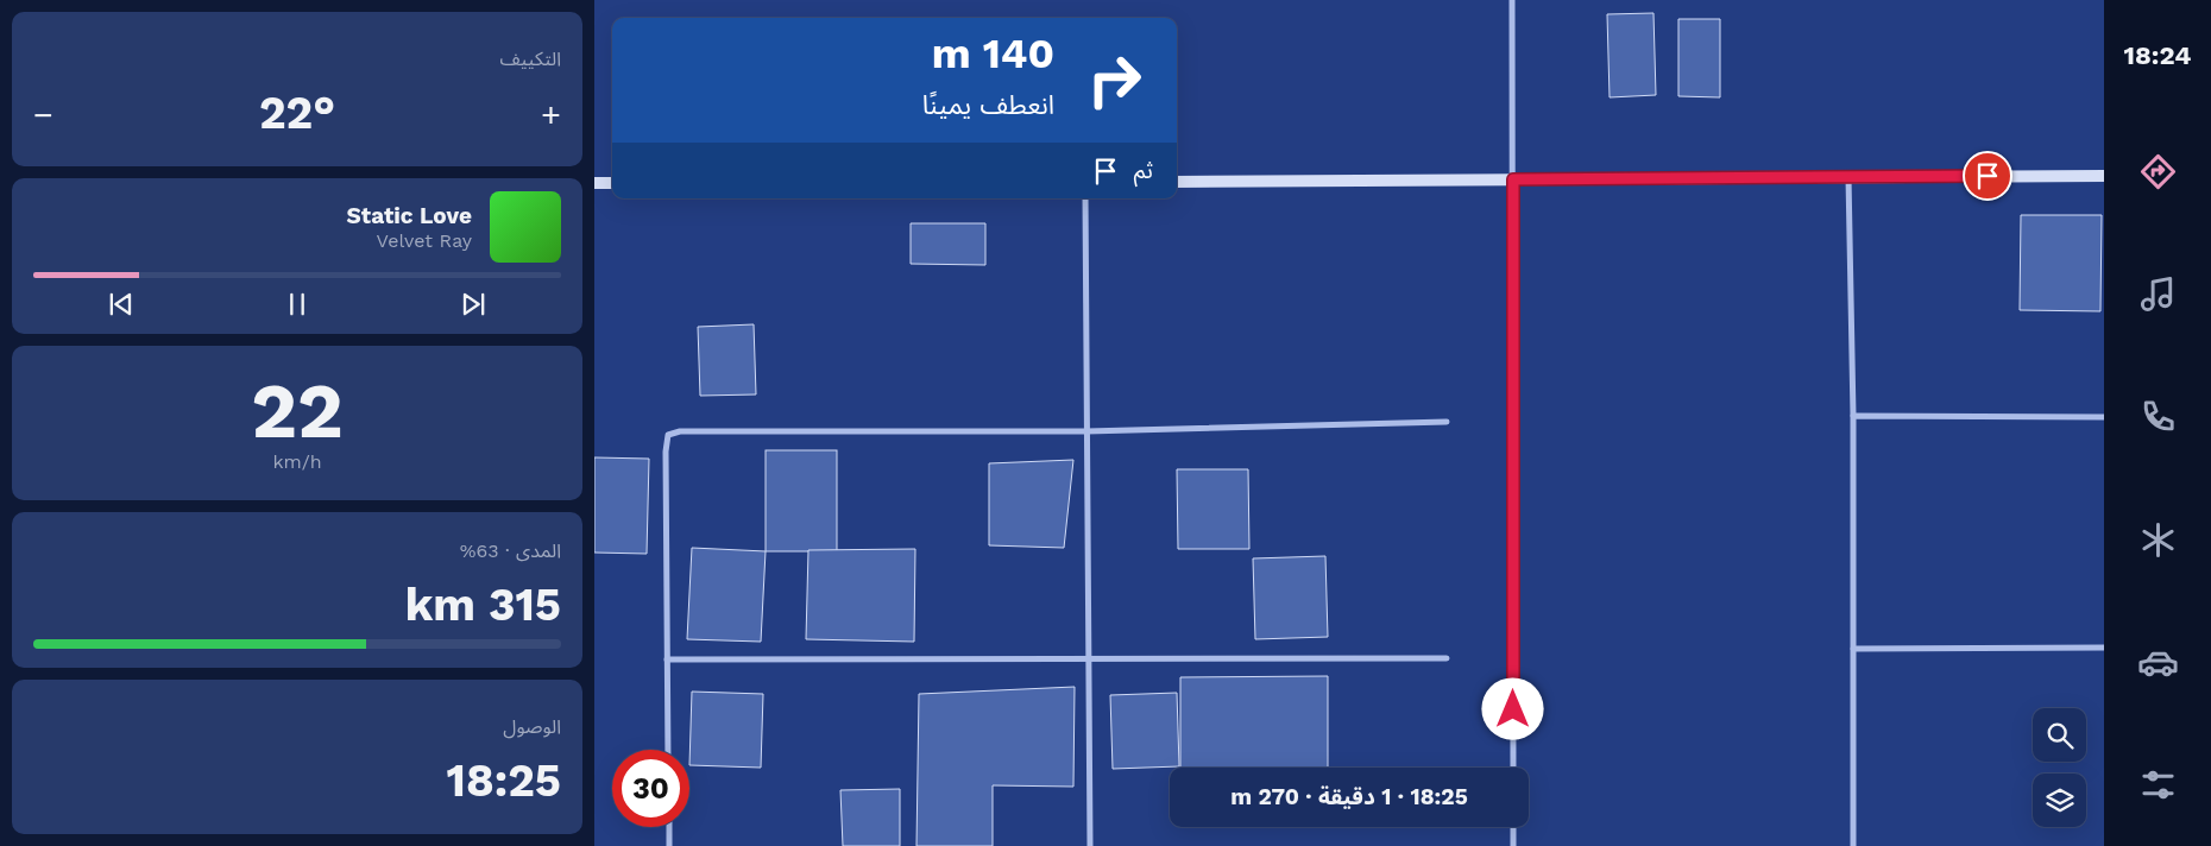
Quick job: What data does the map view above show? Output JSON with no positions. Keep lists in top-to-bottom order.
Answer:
{
  "page": {
    "tabs": "18:24",
    "tile": [
      "التكييف",
      ["22", "km/h"],
      ["المدى · 63%", "315 km"],
      ["الوصول", "18:25"]
    ],
    "turn": ["140 m", "انعطف يمينًا"],
    "heat": ["−", "22°", "+"],
    "then": "ثم",
    "song": ["Static Love", "Velvet Ray"],
    "limit": "30",
    "trip": "18:25 · 1 دقيقة · 270 m"
  }
}
